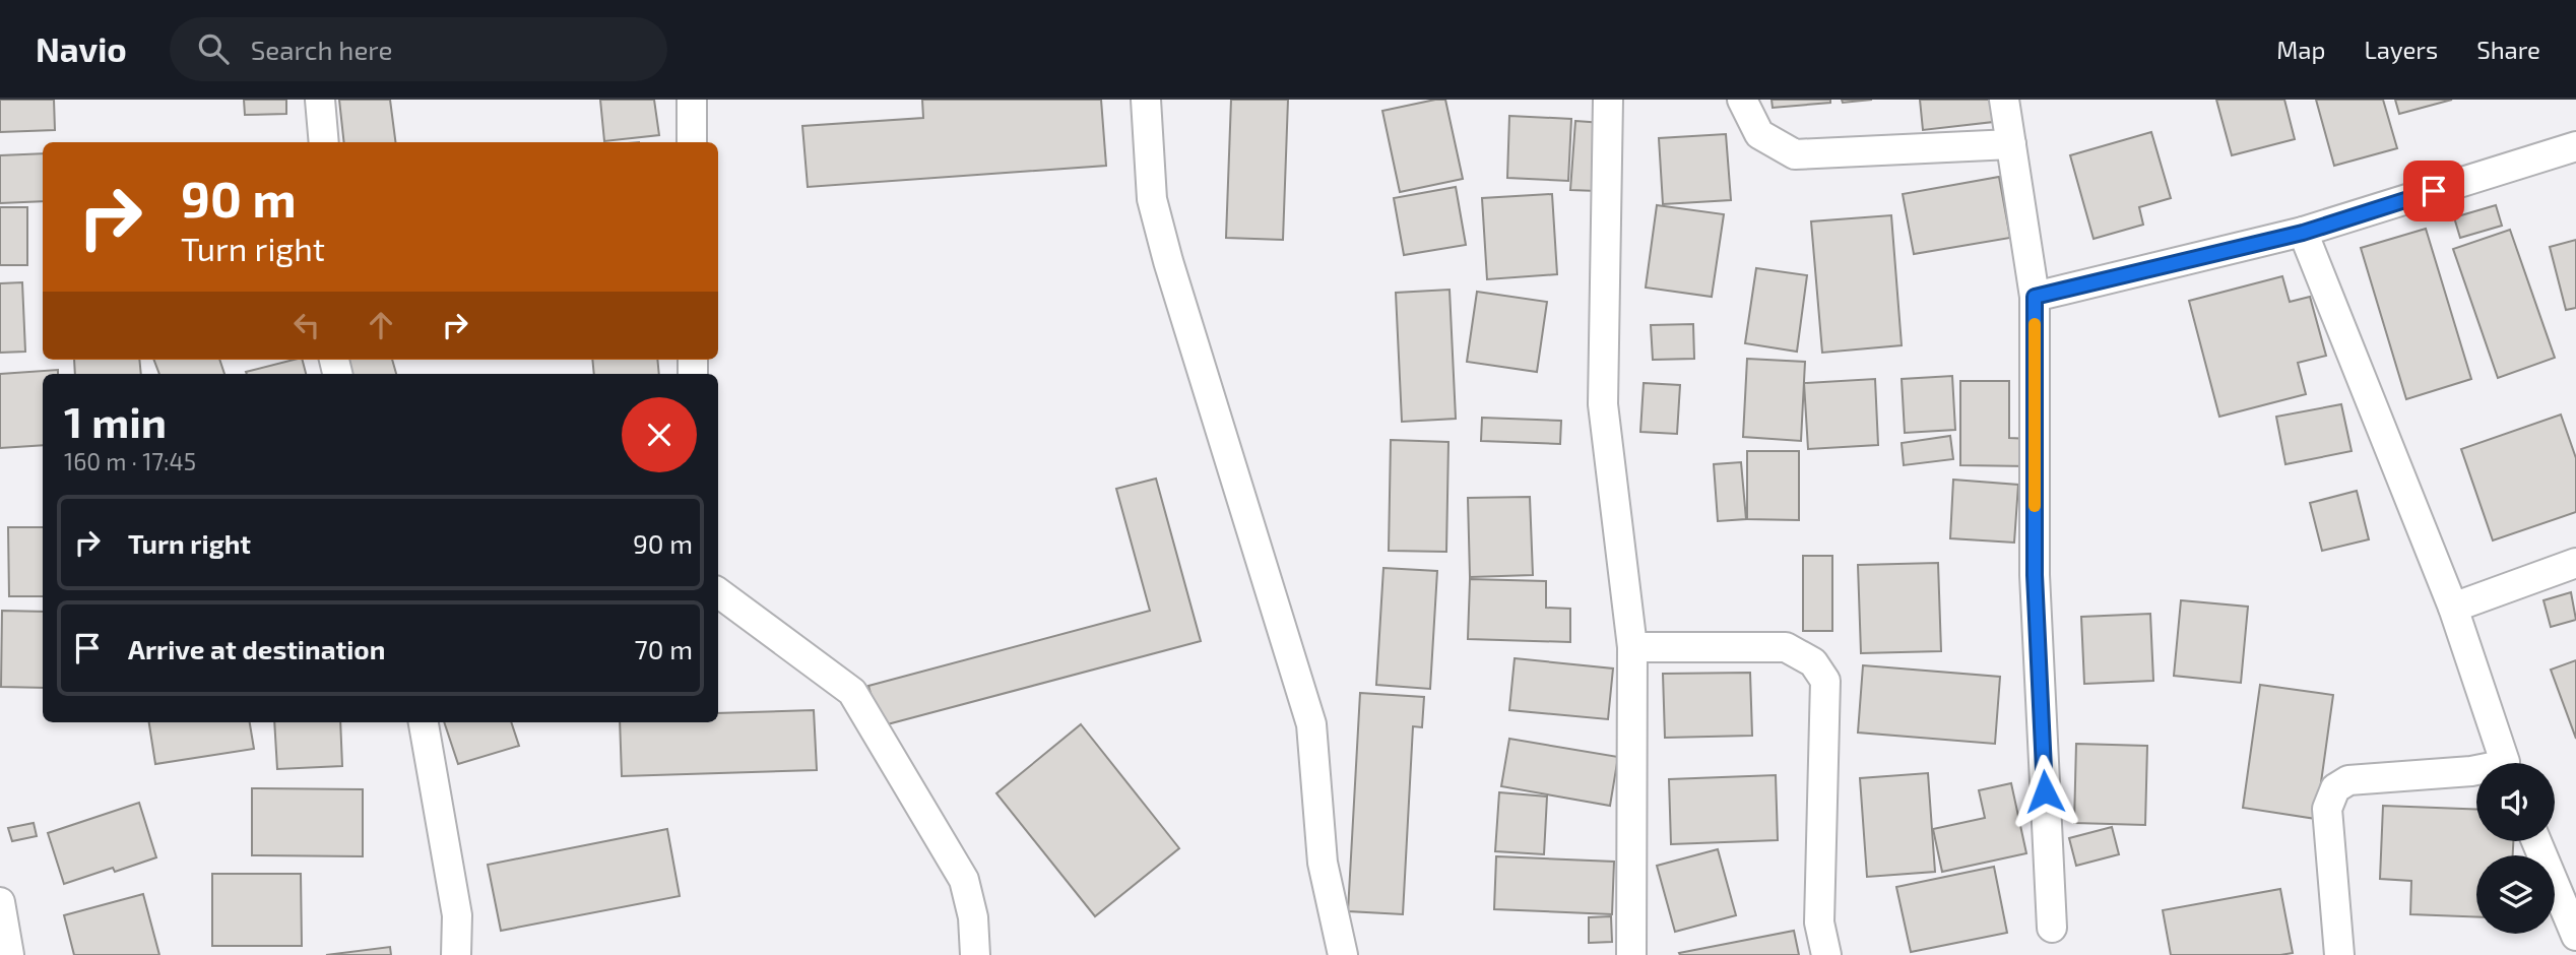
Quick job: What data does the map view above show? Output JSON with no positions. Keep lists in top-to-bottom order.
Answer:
{
  "page": {
    "header": "Navio",
    "search": "Search here",
    "nav": ["Map", "Layers", "Share"],
    "turn": ["90 m", "Turn right"],
    "heading": ["1 min", "160 m · 17:45"],
    "list": [
      {
        "name": "Turn right",
        "value": "90 m"
      },
      {
        "name": "Arrive at destination",
        "value": "70 m"
      }
    ]
  }
}
